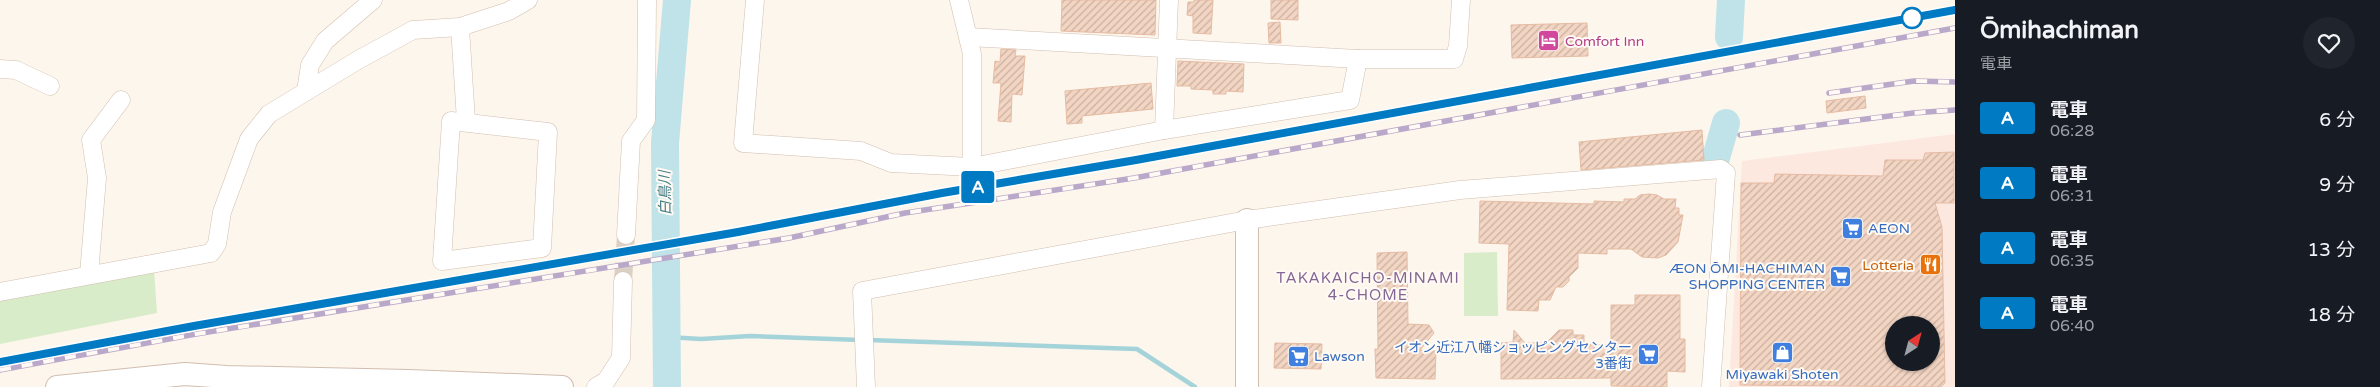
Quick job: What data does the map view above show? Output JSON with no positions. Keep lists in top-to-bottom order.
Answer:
{
  "districts": ["TAKAKAICHO-MINAMI 4-CHOME"],
  "water": ["白鳥川"],
  "places": {
    "hotel": ["Comfort Inn"],
    "supermarket": [
      "AEON",
      "ÆON ŌMI-HACHIMAN SHOPPING CENTER",
      "イオン近江八幡ショッピングセンター 3番街",
      "Lawson"
    ],
    "restaurant": ["Lotteria"],
    "shop": ["Miyawaki Shoten"]
  },
  "north": "top right",
  "page": {
    "on_map": "A",
    "heading": ["Ōmihachiman", "電車"],
    "list": [
      {
        "mark": "A",
        "name": "電車",
        "note": "06:28",
        "value": "6 分"
      },
      {
        "mark": "A",
        "name": "電車",
        "note": "06:31",
        "value": "9 分"
      },
      {
        "mark": "A",
        "name": "電車",
        "note": "06:35",
        "value": "13 分"
      },
      {
        "mark": "A",
        "name": "電車",
        "note": "06:40",
        "value": "18 分"
      }
    ]
  }
}
